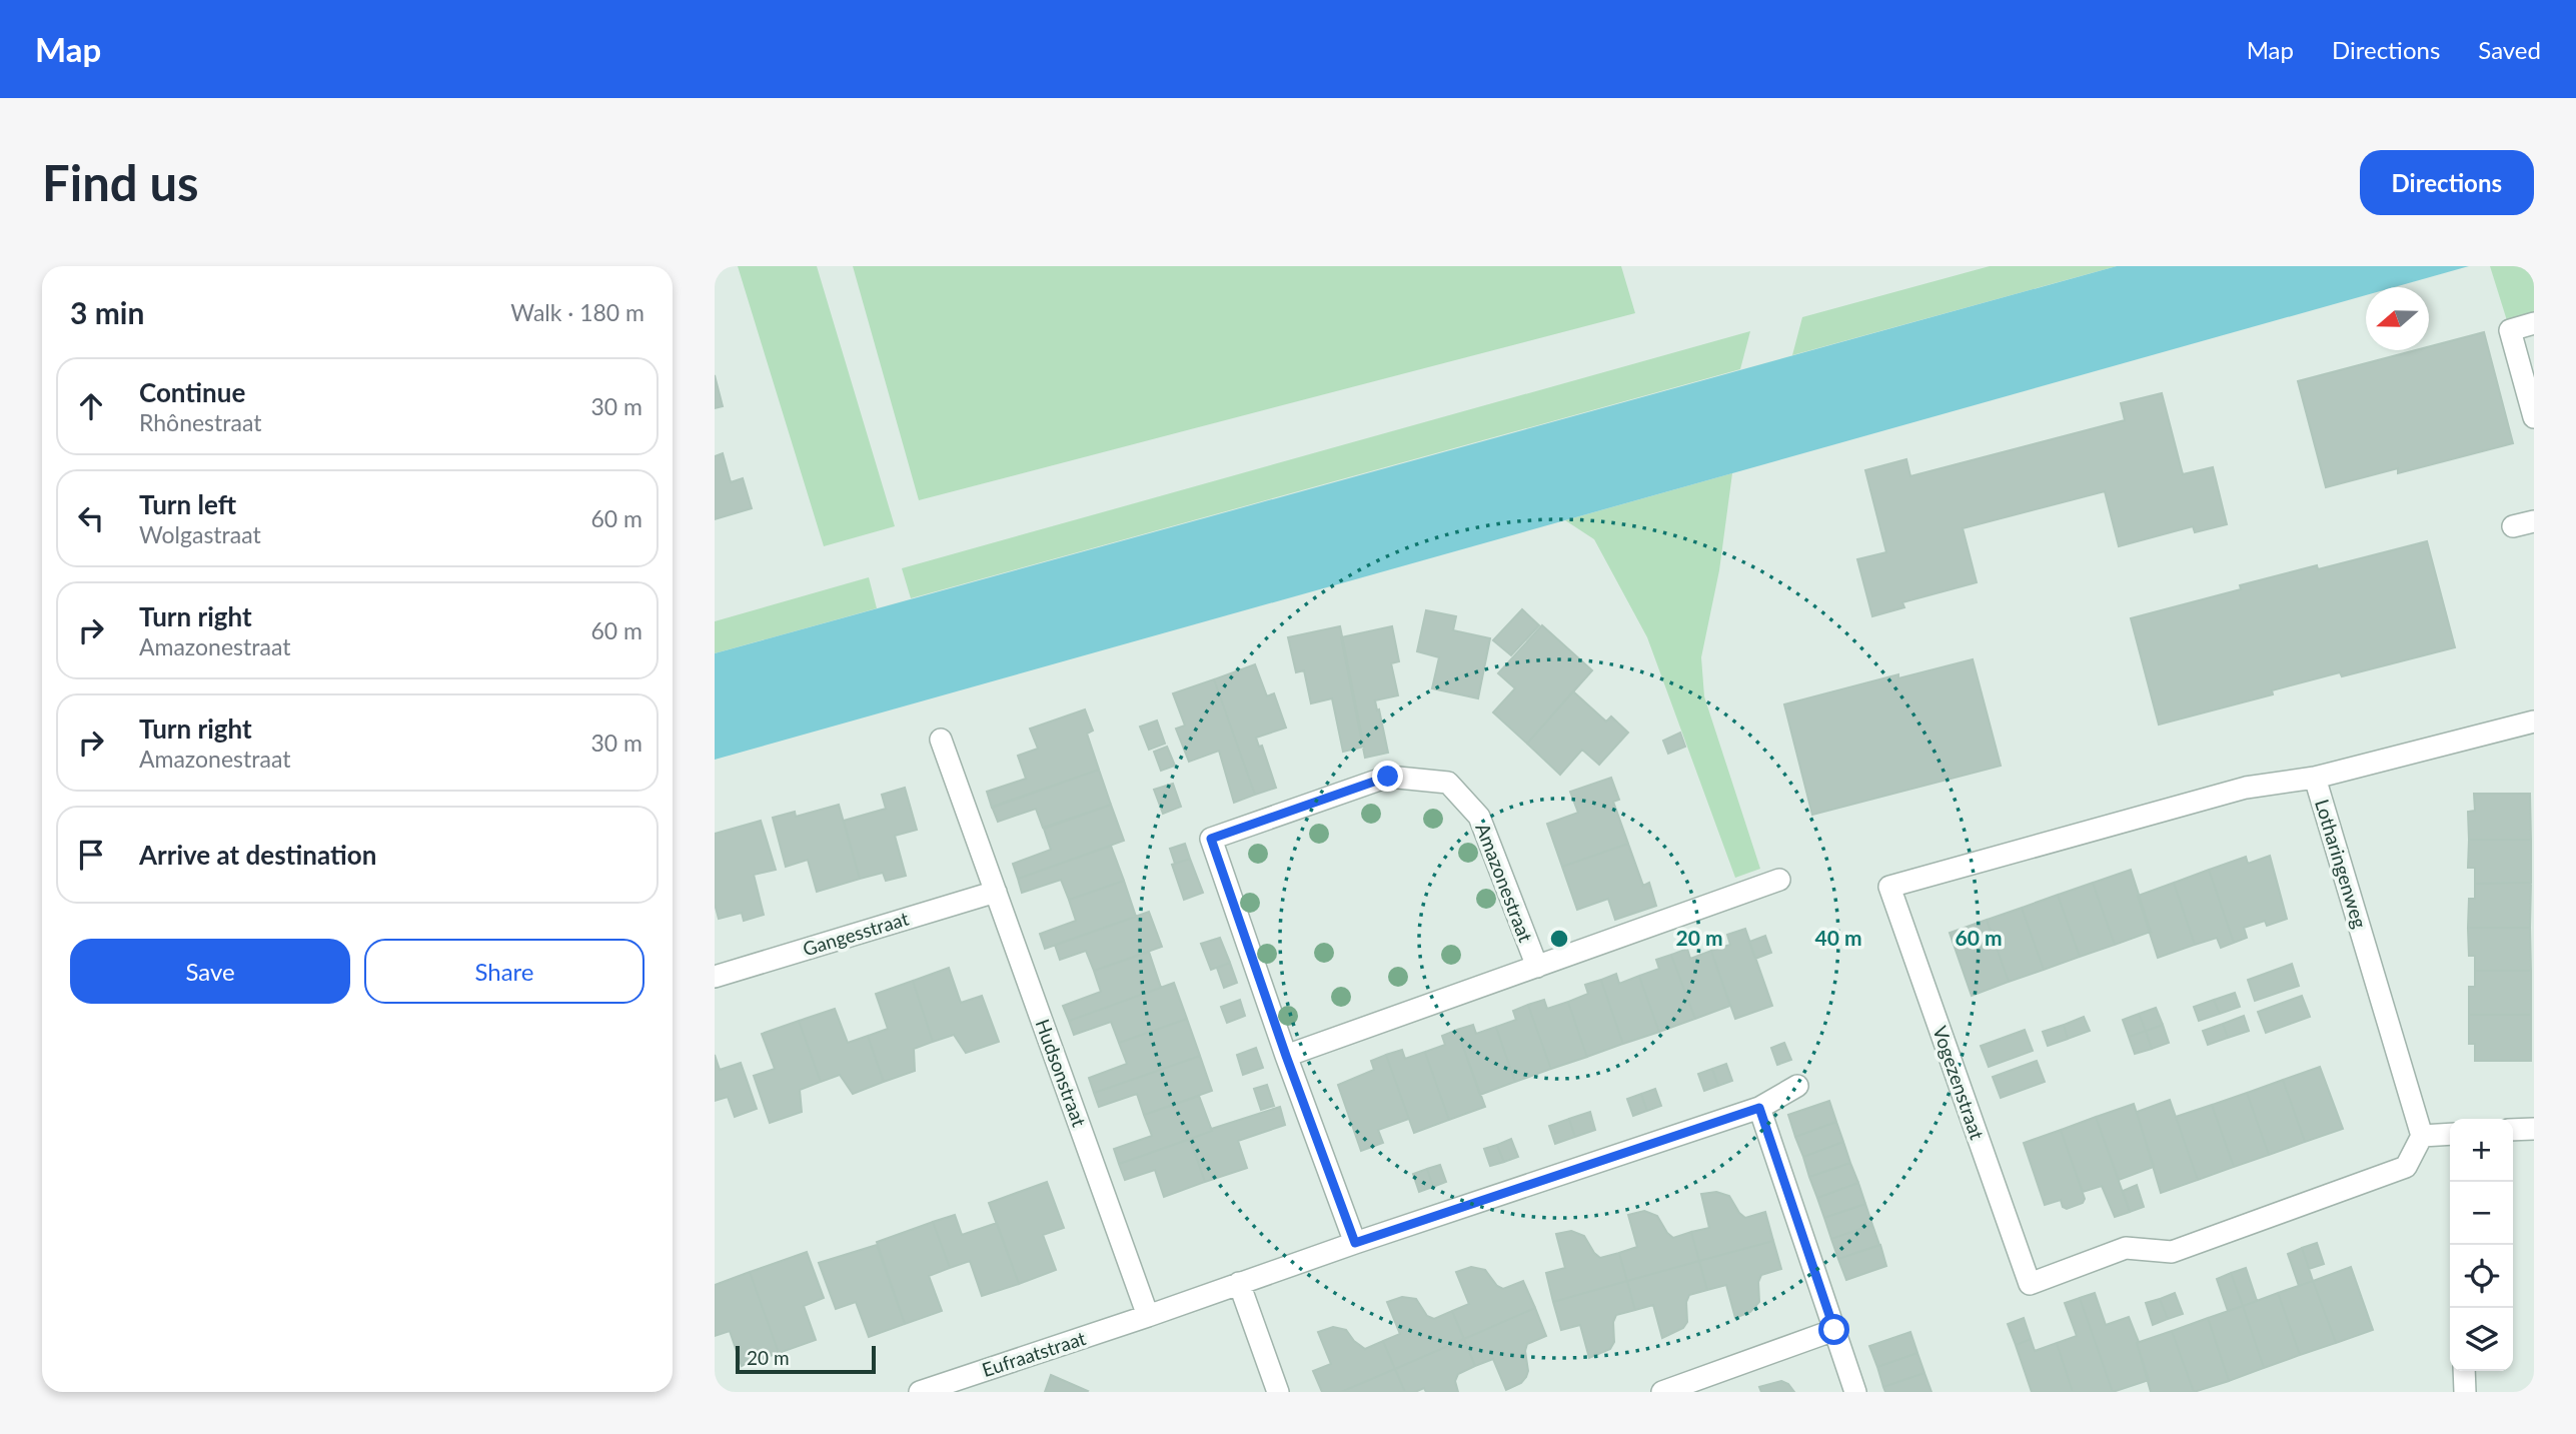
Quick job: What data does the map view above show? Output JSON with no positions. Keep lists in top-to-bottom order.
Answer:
{
  "streets": {
    "street": [
      "Lotharingenweg",
      "Amazonestraat",
      "Gangesstraat",
      "Hudsonstraat",
      "Vogezenstraat",
      "Eufraatstraat"
    ]
  },
  "crossings": [
    ["Lotharingenweg", "Vogezenstraat"],
    ["Gangesstraat", "Hudsonstraat"],
    ["Hudsonstraat", "Eufraatstraat"]
  ],
  "scale_bar": "20 m",
  "north": "left",
  "page": {
    "header": "Map",
    "nav": ["Map", "Directions", "Saved"],
    "buttons": [
      "Directions",
      ["Save", "Share"]
    ],
    "title": "Find us",
    "heading": ["3 min", "Walk · 180 m"],
    "list": [
      ["Continue", "Rhônestraat", "30 m"],
      ["Turn left", "Wolgastraat", "60 m"],
      ["Turn right", "Amazonestraat", "60 m"],
      ["Turn right", "Amazonestraat", "30 m"],
      "Arrive at destination"
    ],
    "map_buttons": ["+", "−"],
    "scale": "20 m"
  },
  "rings": ["20 m", "40 m", "60 m"]
}
